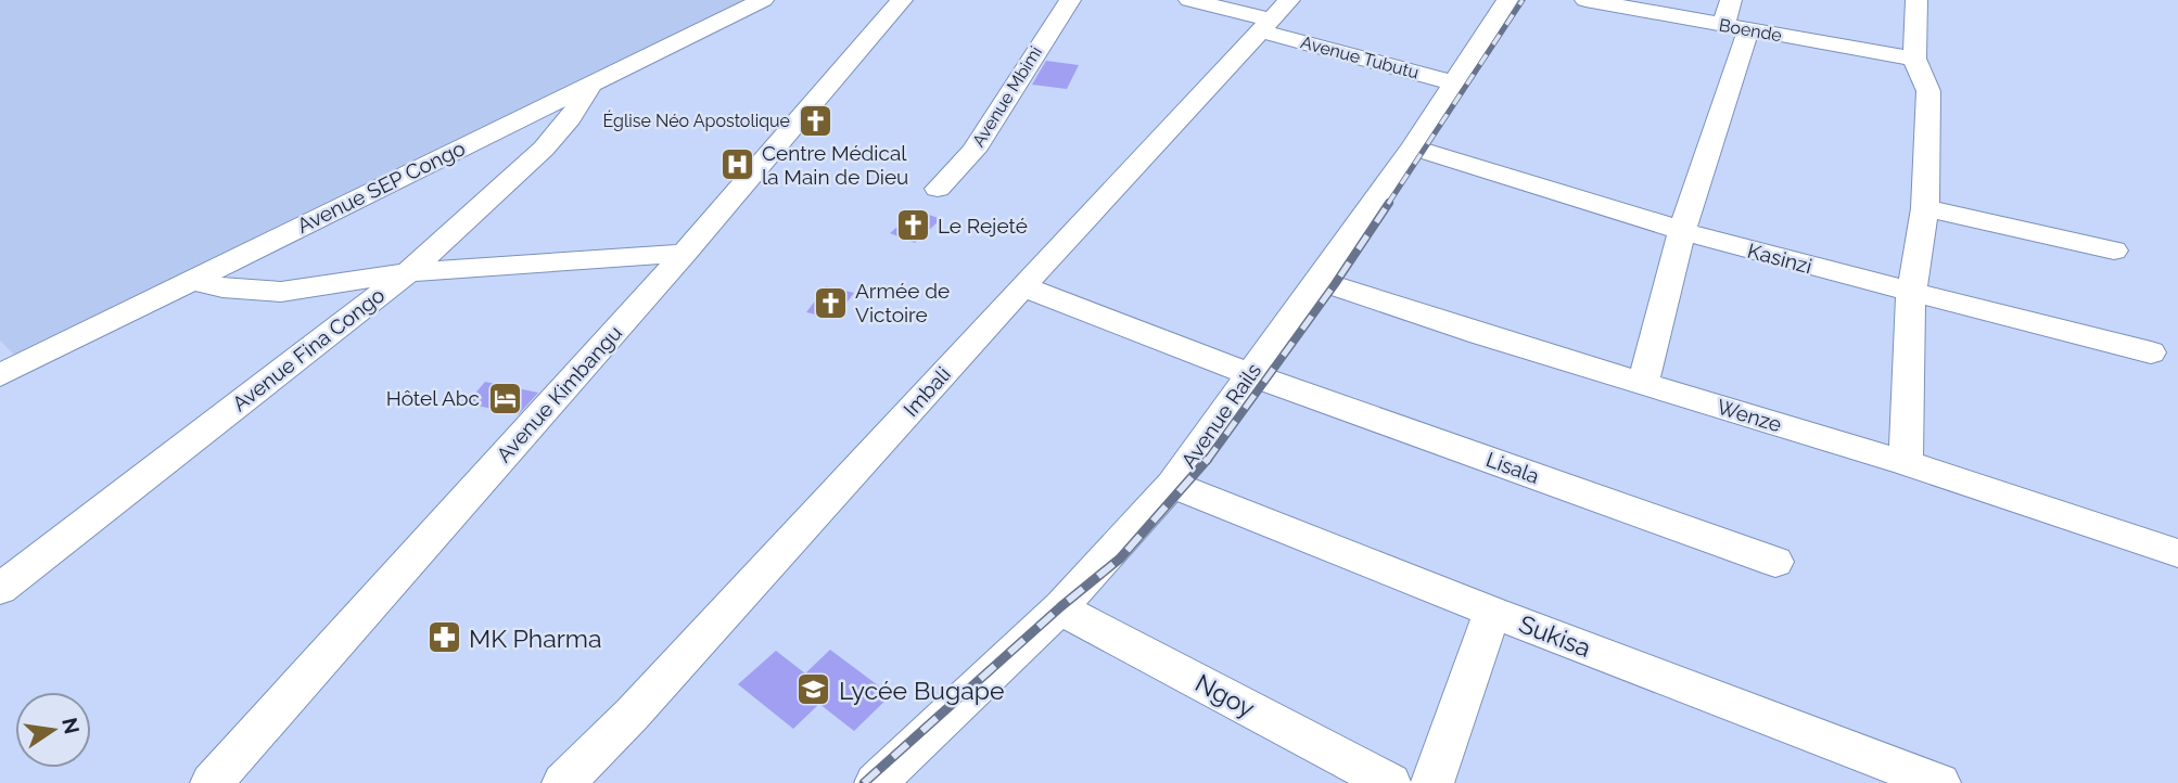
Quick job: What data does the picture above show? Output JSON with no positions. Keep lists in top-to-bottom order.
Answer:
{
  "streets": {
    "street": [
      "Boende",
      "Avenue Tubutu",
      "Avenue Mbimi",
      "Avenue SEP Congo",
      "Kasinzi",
      "Avenue Fina Congo",
      "Imbali",
      "Avenue Kimbangu",
      "Avenue Rails",
      "Wenze",
      "Lisala",
      "Sukisa",
      "Ngoy"
    ]
  },
  "crossings": [
    ["Avenue Tubutu", "Imbali"],
    ["Avenue Tubutu", "Avenue Rails"],
    ["Avenue SEP Congo", "Avenue Fina Congo"],
    ["Kasinzi", "Avenue Rails"],
    ["Imbali", "Lisala"],
    ["Avenue Rails", "Wenze"],
    ["Avenue Rails", "Lisala"],
    ["Avenue Rails", "Sukisa"],
    ["Avenue Rails", "Ngoy"]
  ],
  "places": {
    "church": ["Église Néo Apostolique", "Le Rejeté", "Armée de Victoire"],
    "hospital": ["Centre Médical la Main de Dieu"],
    "hotel": ["Hôtel Abc"],
    "pharmacy": ["MK Pharma"],
    "school or university": ["Lycée Bugape"]
  },
  "north": "right"
}
